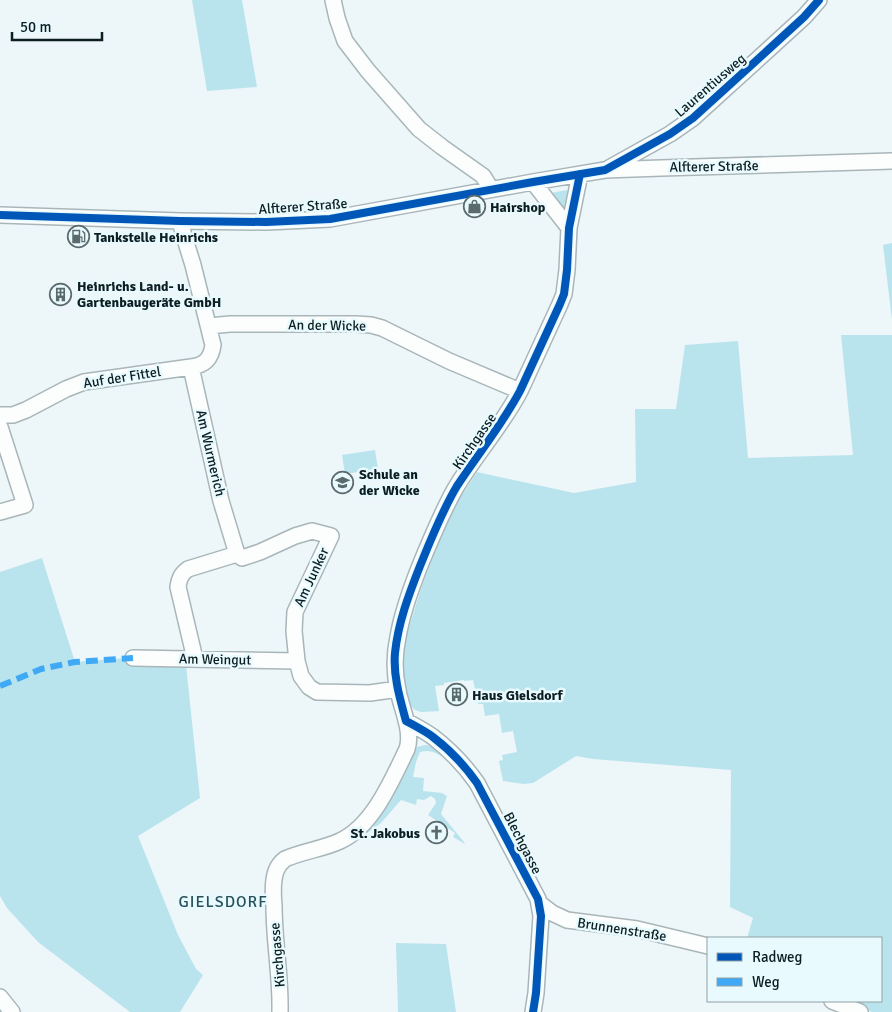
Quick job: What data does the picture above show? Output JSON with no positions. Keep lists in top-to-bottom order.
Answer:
{
  "streets": {
    "street": [
      "Laurentiusweg",
      "Alfterer Straße",
      "An der Wicke",
      "Auf der Fittel",
      "Kirchgasse",
      "Am Wurmerich",
      "Am Junker",
      "Am Weingut",
      "Blechgasse",
      "Brunnenstraße"
    ]
  },
  "crossings": [
    ["Laurentiusweg", "Alfterer Straße"],
    ["Alfterer Straße", "Kirchgasse"],
    ["An der Wicke", "Kirchgasse"],
    ["Auf der Fittel", "Am Wurmerich"],
    ["Kirchgasse", "Am Junker"],
    ["Kirchgasse", "Blechgasse"],
    ["Am Wurmerich", "Am Junker"],
    ["Am Junker", "Am Weingut"],
    ["Blechgasse", "Brunnenstraße"]
  ],
  "districts": ["GIELSDORF"],
  "places": {
    "shop": ["Hairshop"],
    "fuel station": ["Tankstelle Heinrichs"],
    "building": ["Heinrichs Land- u. Gartenbaugeräte GmbH", "Haus Gielsdorf"],
    "school or university": ["Schule an der Wicke"],
    "church": ["St. Jakobus"]
  },
  "legend": ["Radweg", "Weg"],
  "scale_bar": "50 m"
}
